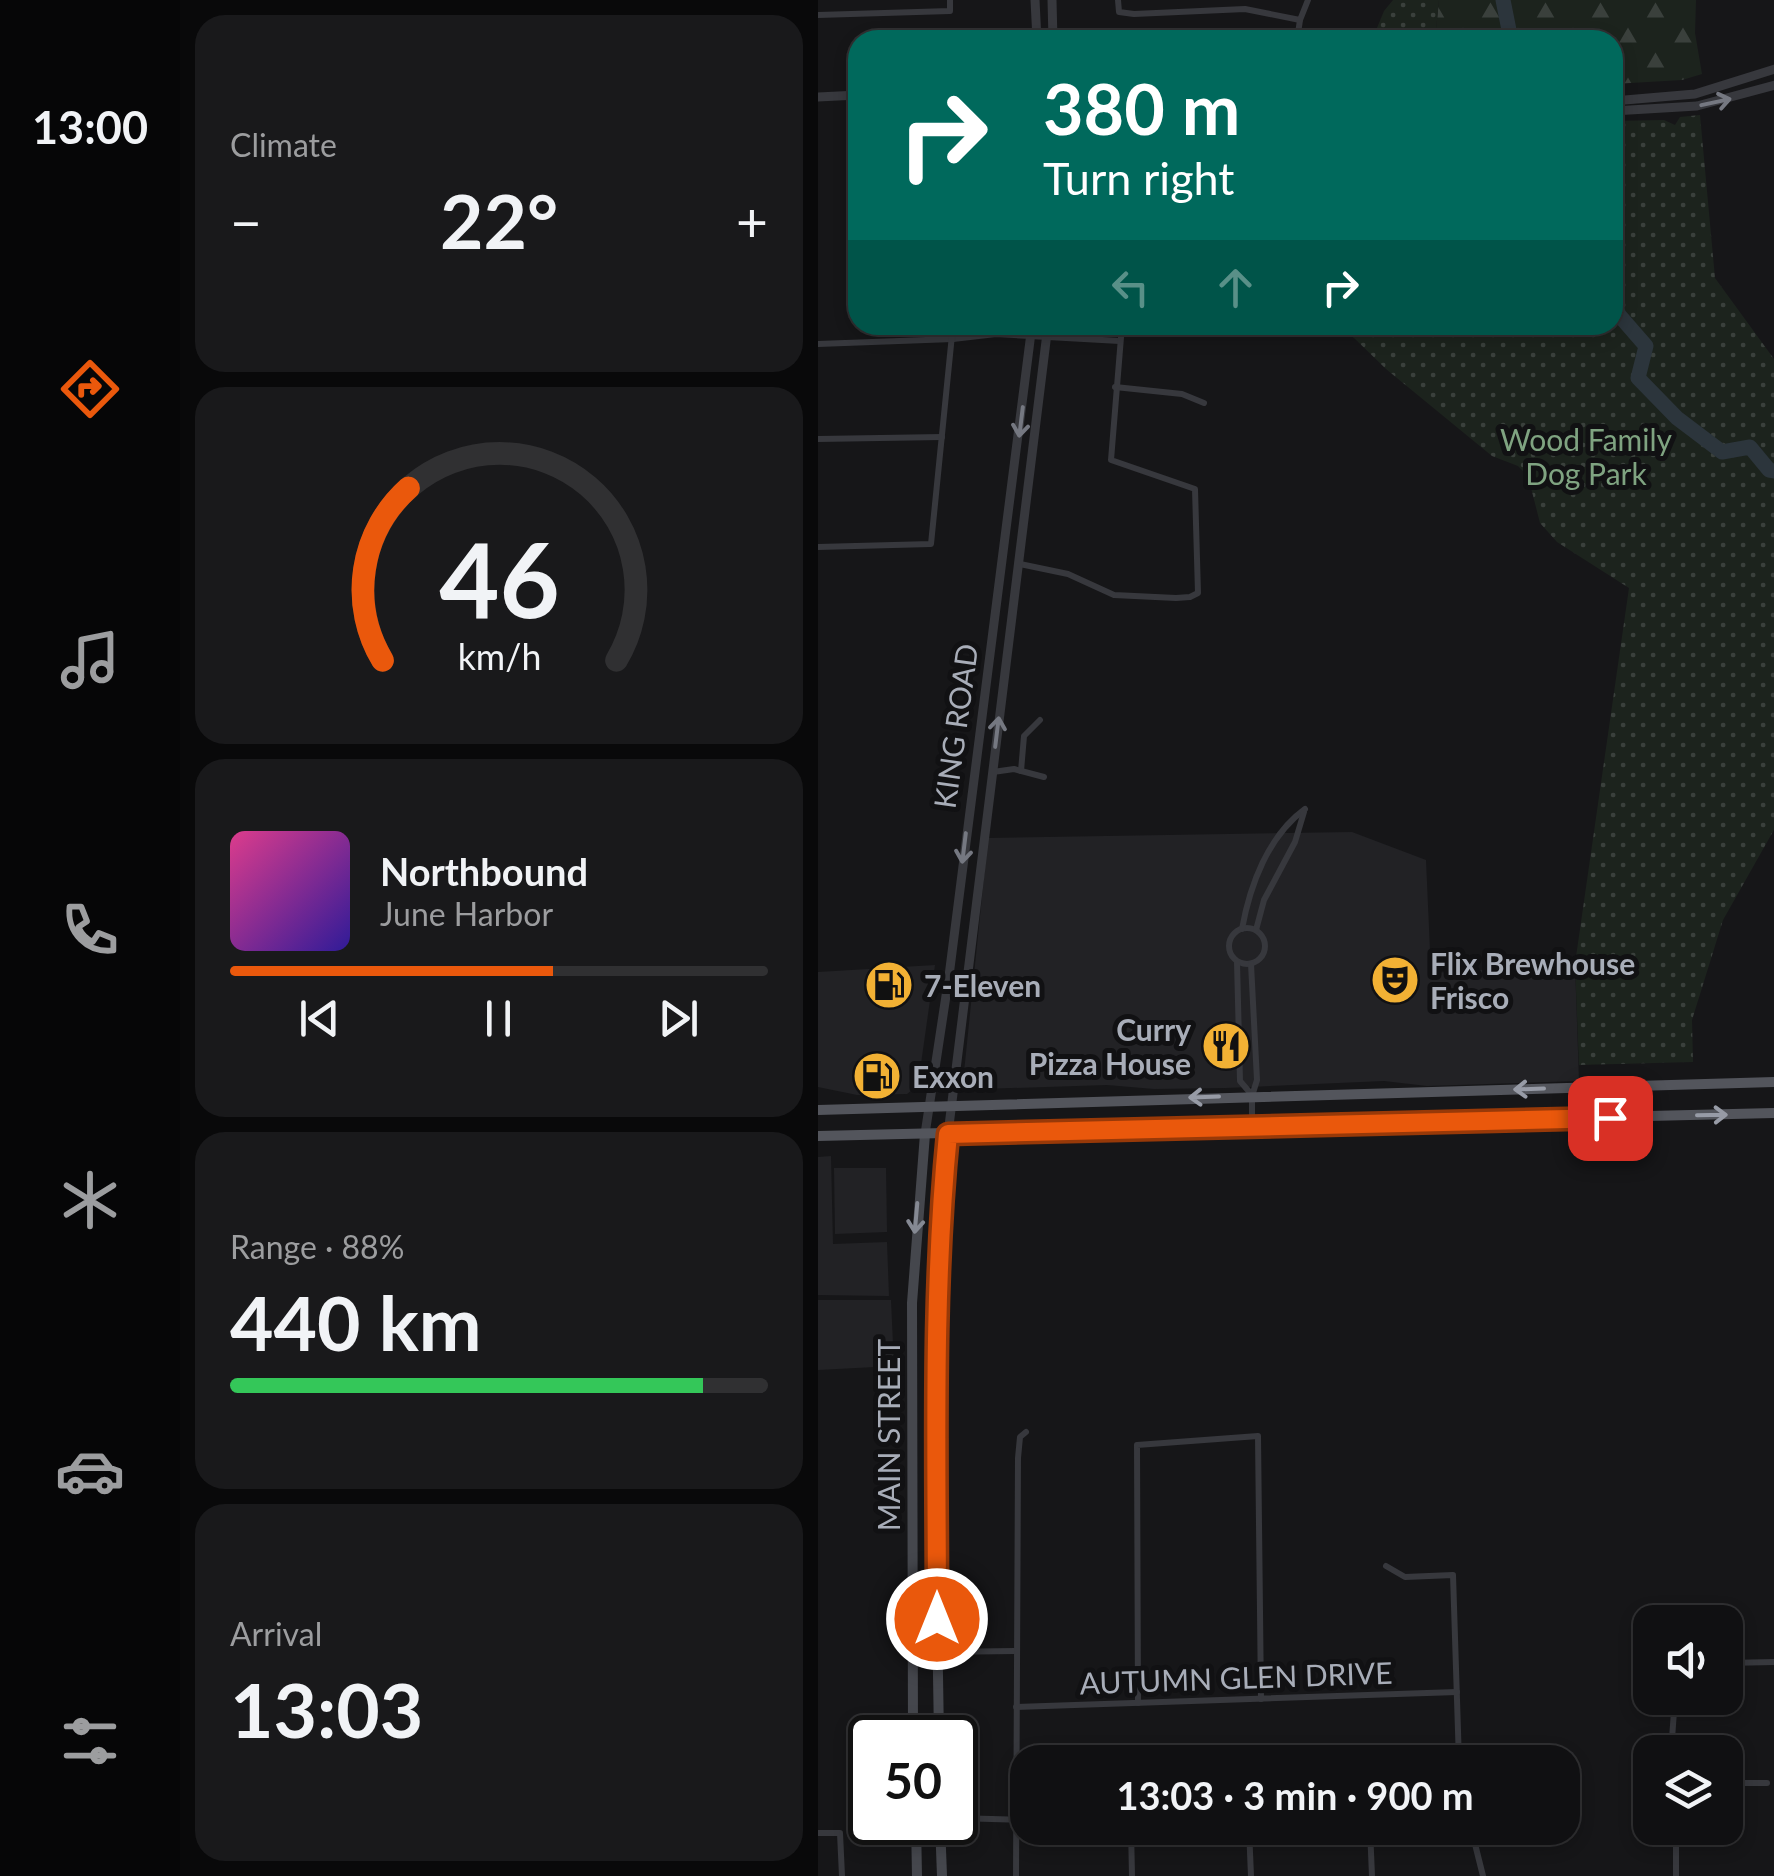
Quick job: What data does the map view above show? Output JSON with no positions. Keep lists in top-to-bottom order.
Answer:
{
  "streets": {
    "main road": ["MAIN STREET"],
    "street": ["KING ROAD", "AUTUMN GLEN DRIVE"]
  },
  "crossings": [
    ["KING ROAD", "MAIN STREET"]
  ],
  "parks": ["Wood Family Dog Park"],
  "places": {
    "theatre": ["Flix Brewhouse Frisco"],
    "fuel station": ["7-Eleven", "Exxon"],
    "restaurant": ["Curry Pizza House"]
  },
  "page": {
    "tabs": "13:00",
    "tile": [
      "Climate",
      ["Range · 88%", "440 km"],
      ["Arrival", "13:03"]
    ],
    "turn": ["380 m", "Turn right"],
    "heat": ["−", "22°", "+"],
    "song": ["Northbound", "June Harbor"],
    "limit": "50",
    "trip": "13:03 · 3 min · 900 m",
    "gauge": ["46", "km/h"]
  }
}
